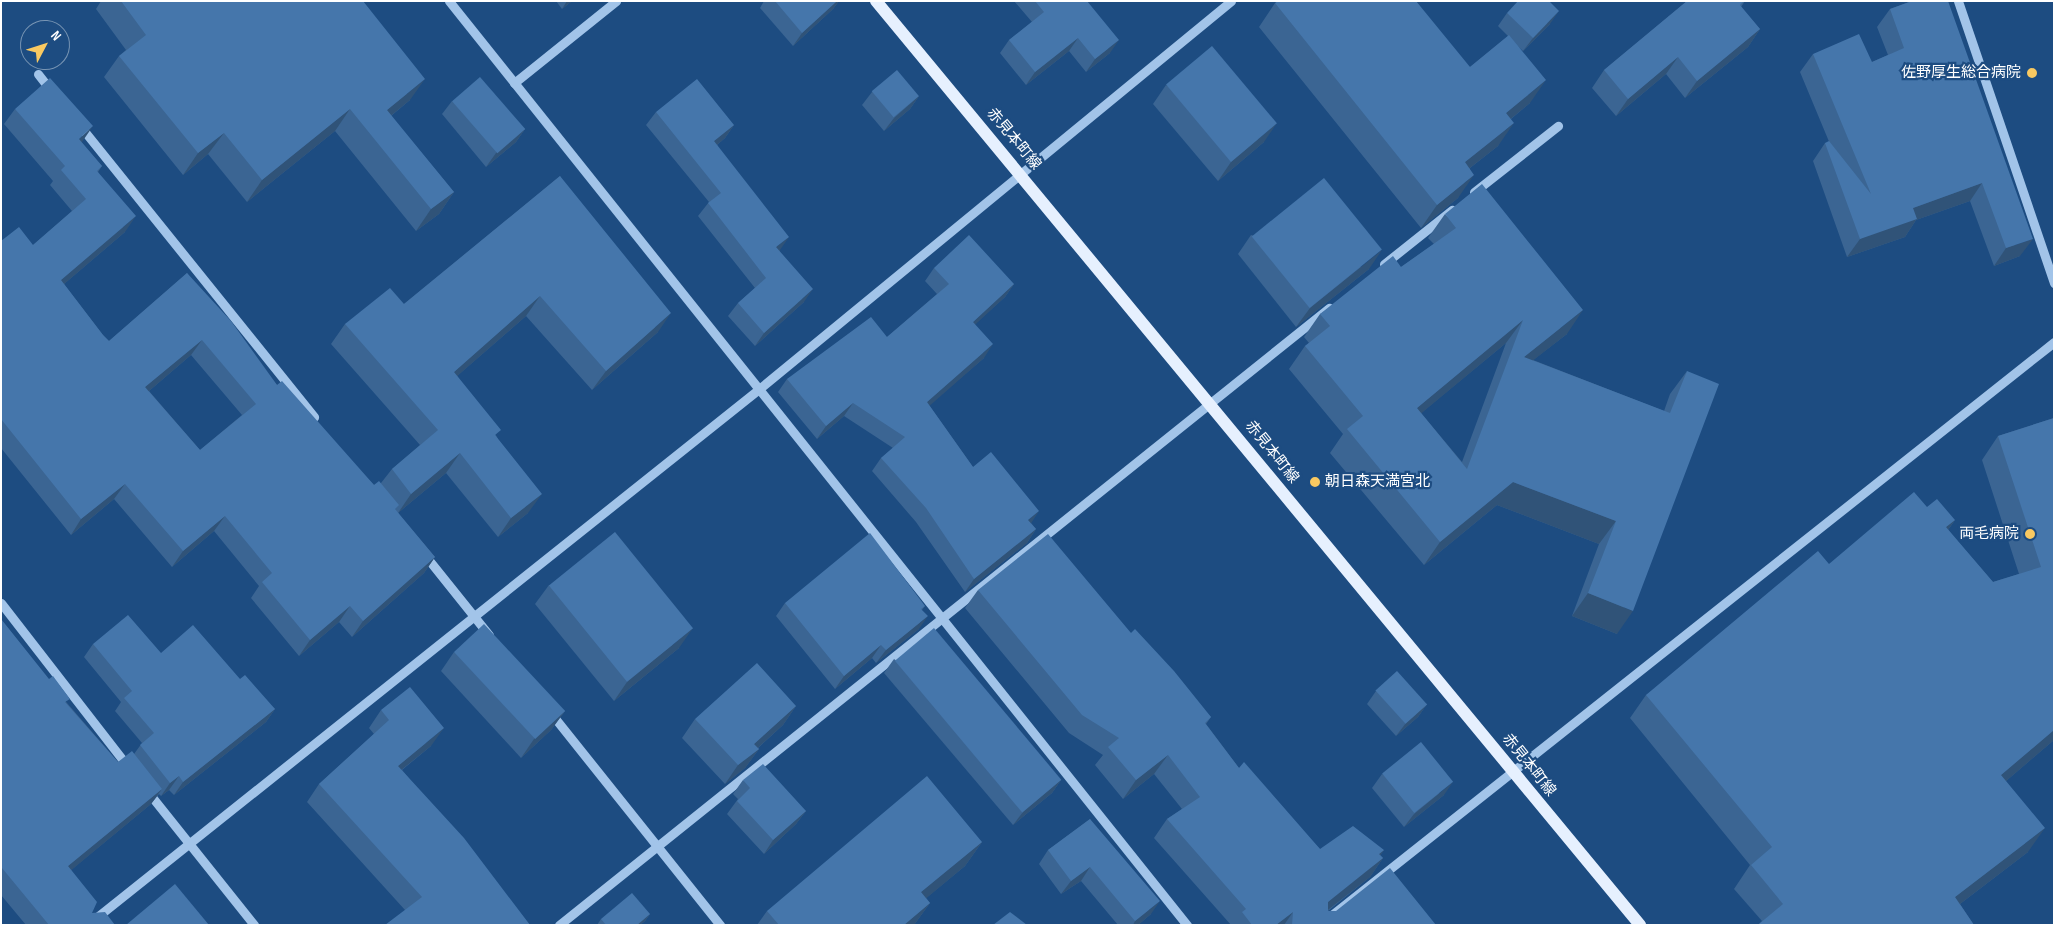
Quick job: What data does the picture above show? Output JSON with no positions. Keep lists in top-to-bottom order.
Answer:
{
  "streets": {
    "main road": ["赤見本町線"]
  },
  "places": ["佐野厚生総合病院", "朝日森天満宮北", "両毛病院"],
  "north": "top right"
}
